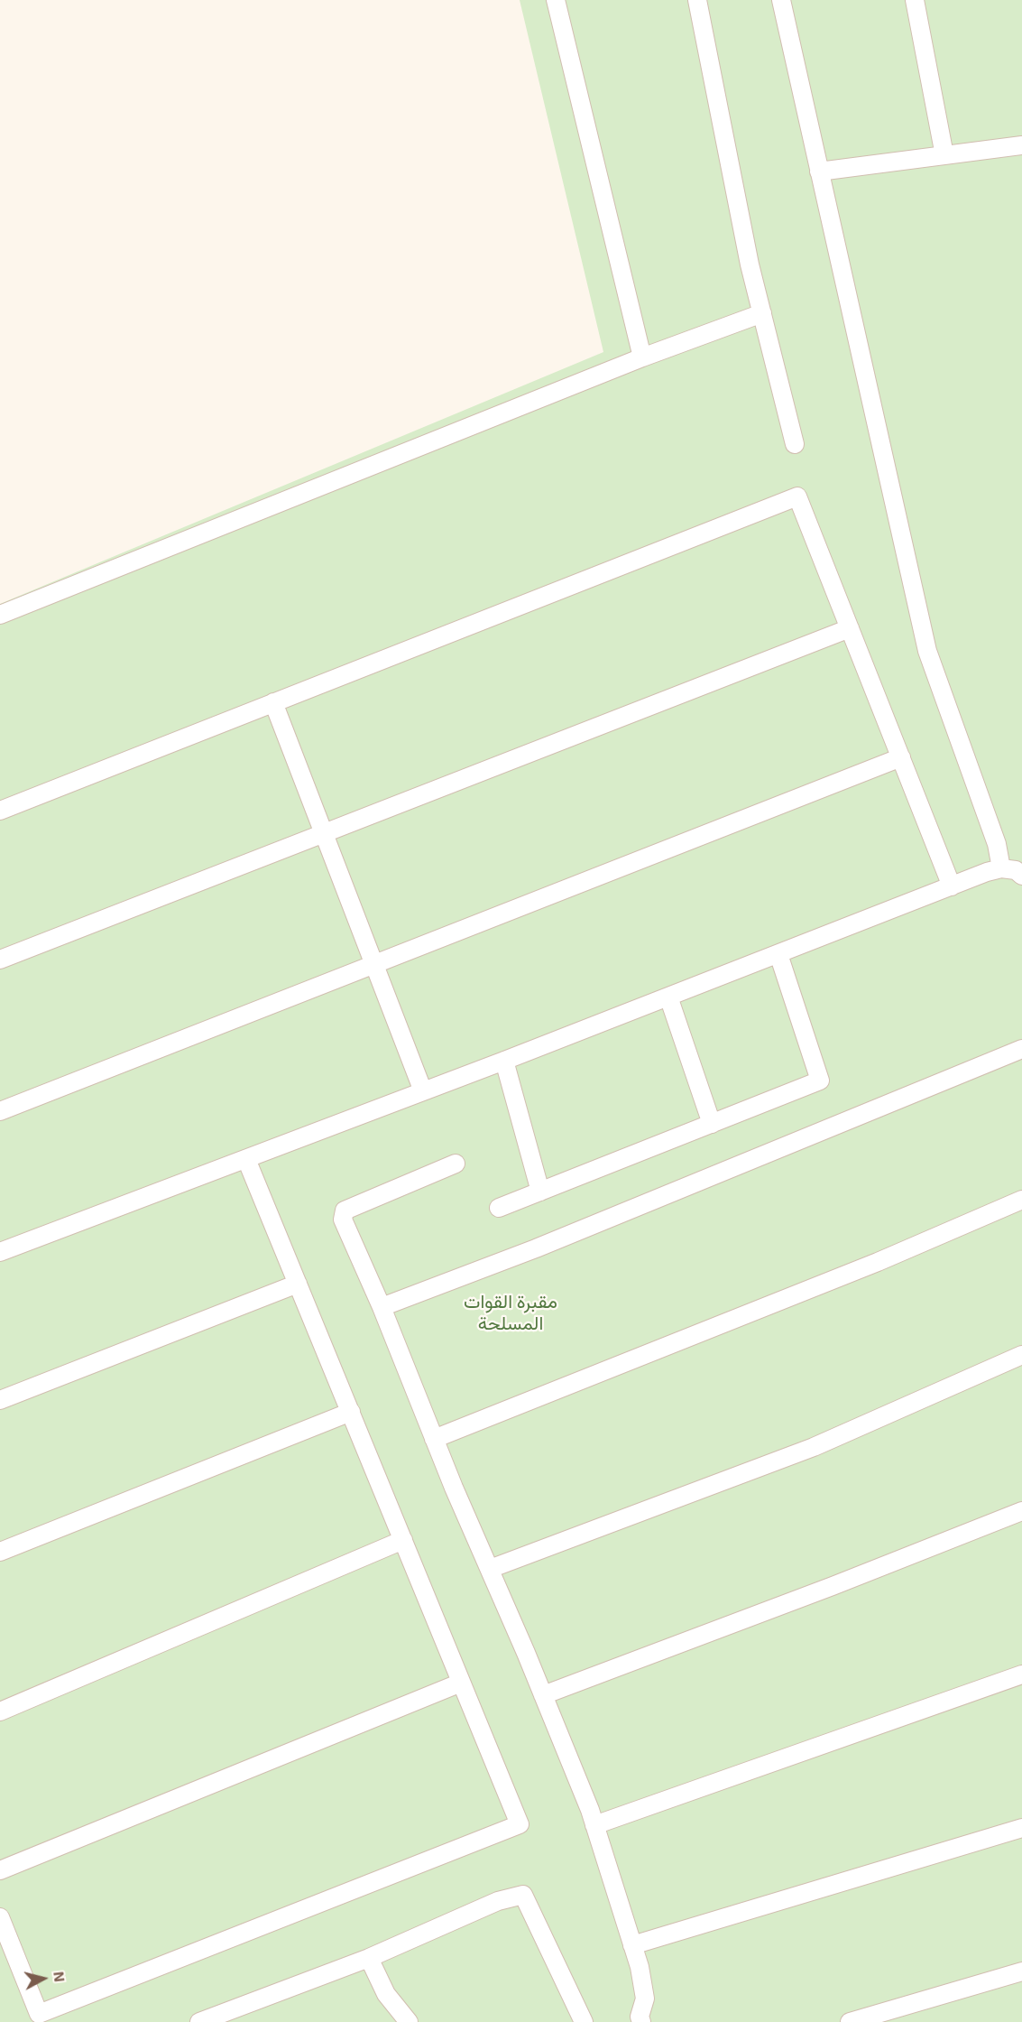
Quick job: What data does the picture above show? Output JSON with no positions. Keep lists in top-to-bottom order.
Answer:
{
  "parks": ["مقبرة القوات المسلحة"],
  "north": "right"
}
